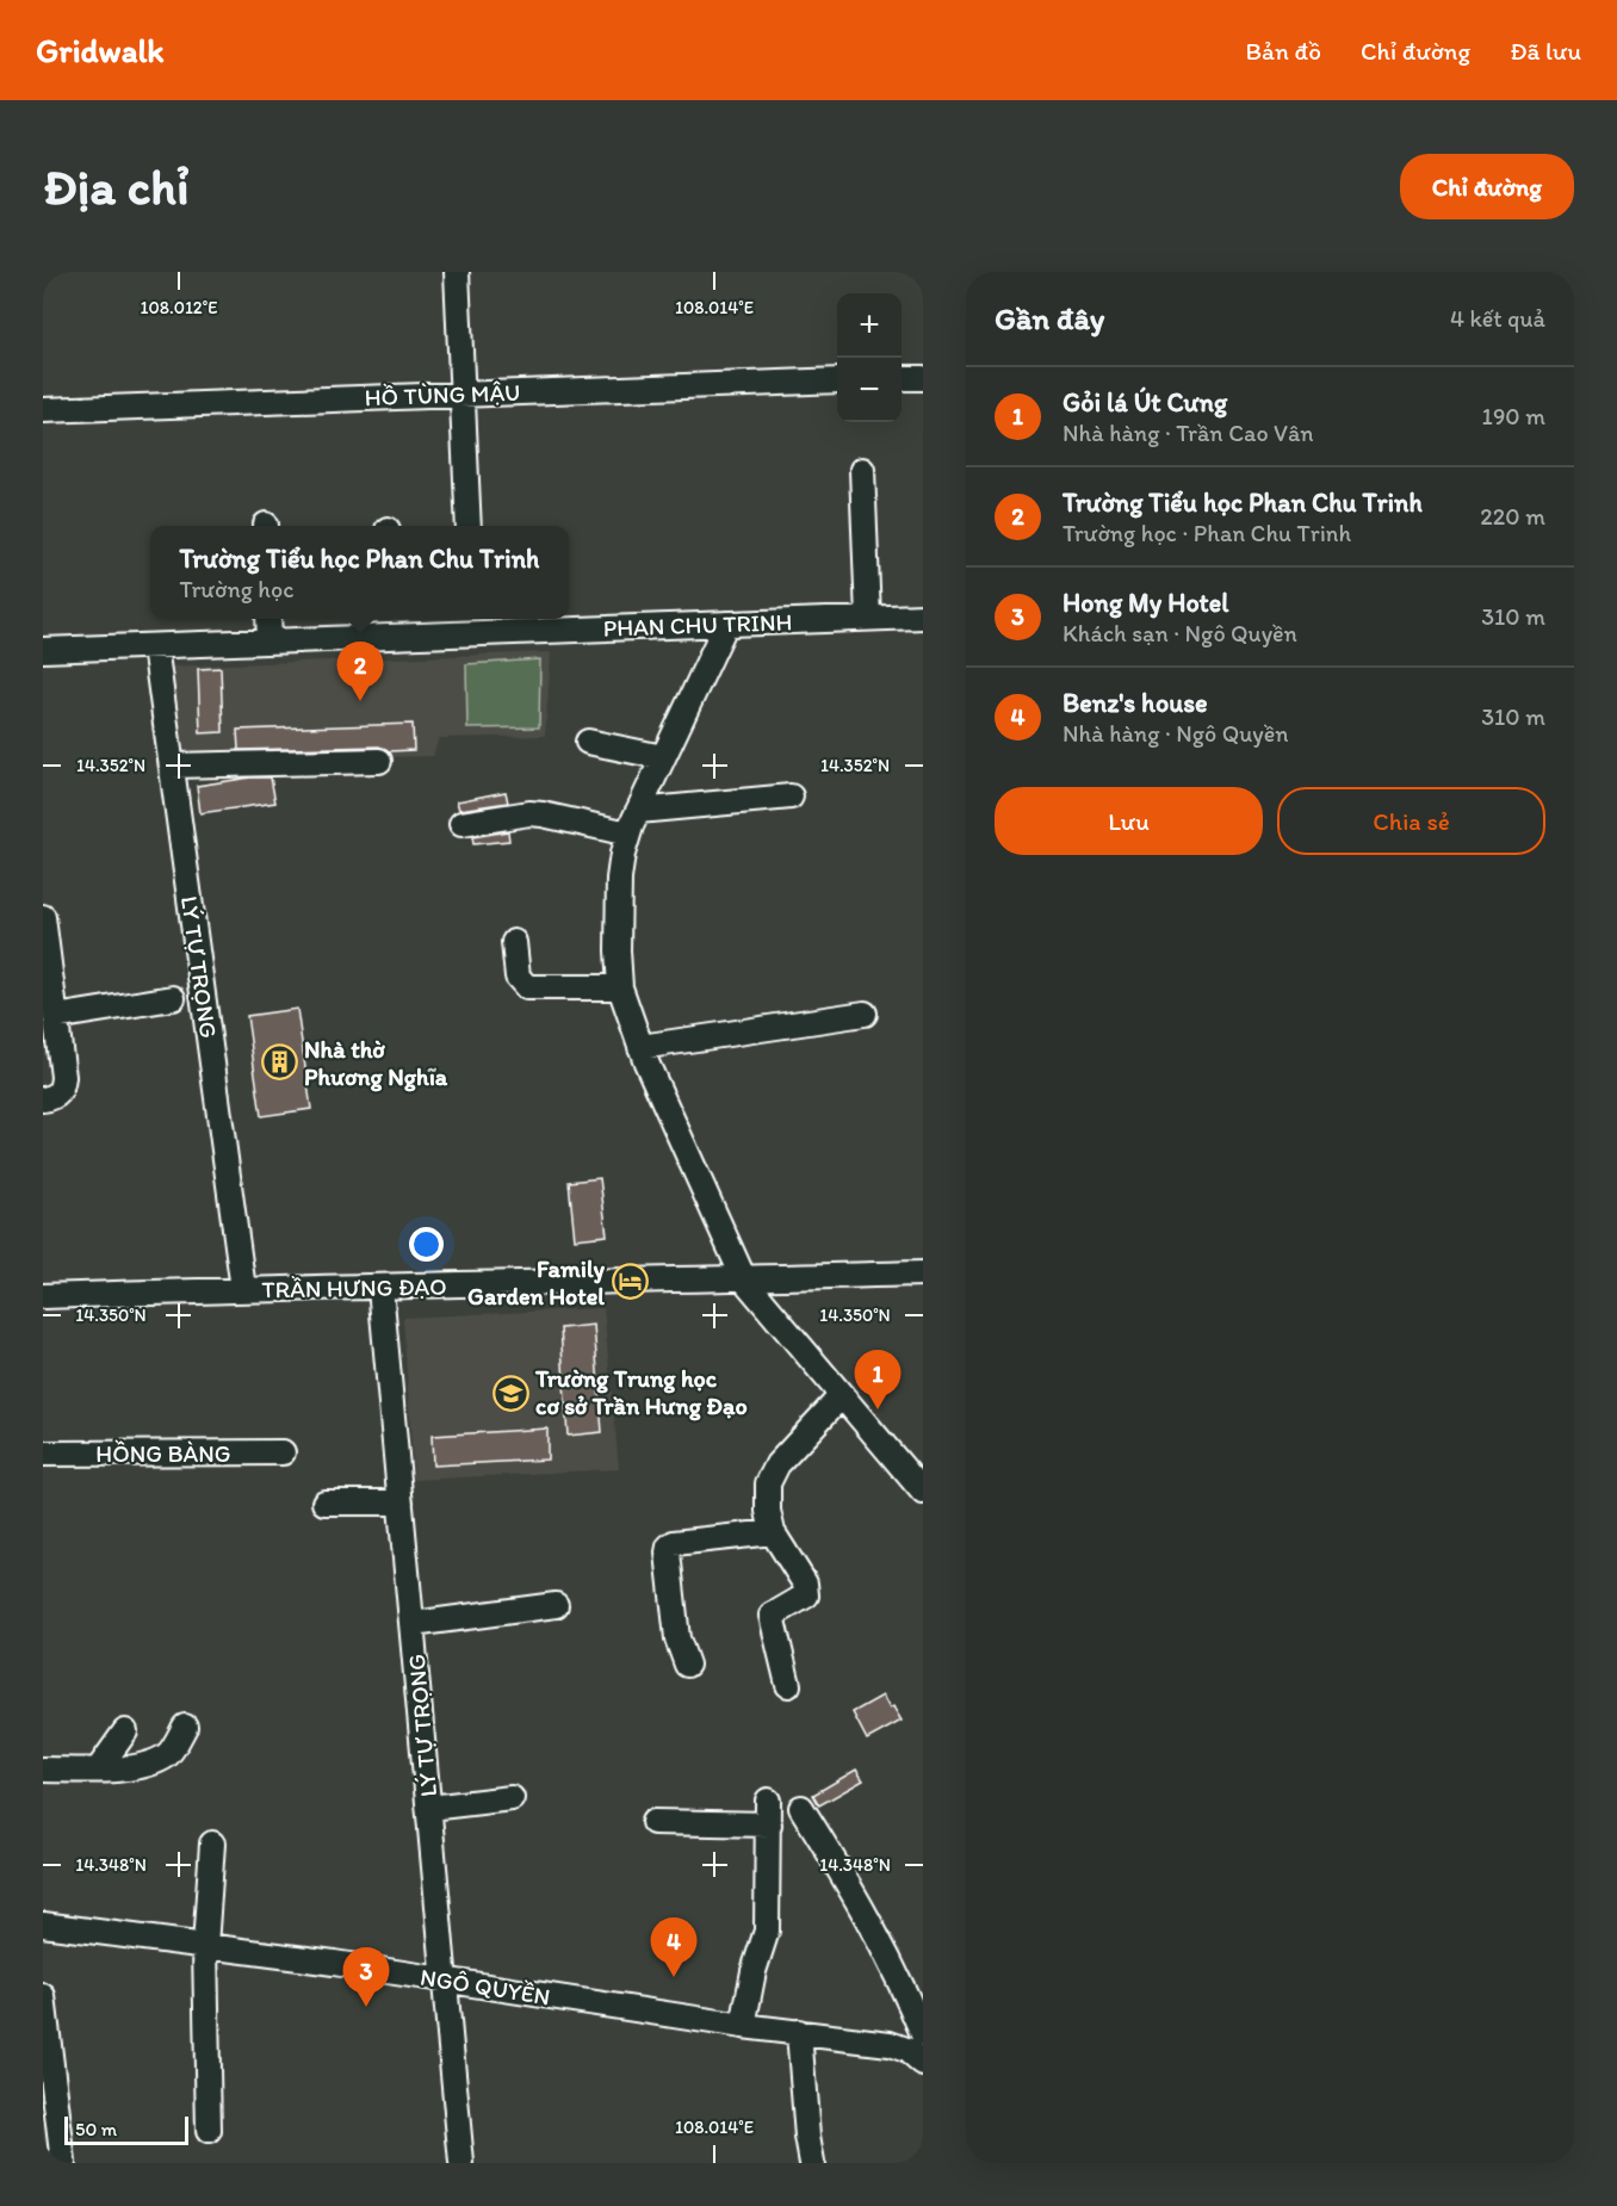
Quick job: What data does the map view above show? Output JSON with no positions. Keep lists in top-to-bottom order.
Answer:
{
  "streets": {
    "street": [
      "HỒ TÙNG MẬU",
      "PHAN CHU TRINH",
      "LÝ TỰ TRỌNG",
      "TRẦN HƯNG ĐẠO",
      "HỒNG BÀNG",
      "NGÔ QUYỀN"
    ]
  },
  "crossings": [
    ["PHAN CHU TRINH", "LÝ TỰ TRỌNG"],
    ["LÝ TỰ TRỌNG", "TRẦN HƯNG ĐẠO"],
    ["LÝ TỰ TRỌNG", "NGÔ QUYỀN"]
  ],
  "places": {
    "building": ["Nhà thờ Phương Nghĩa"],
    "hotel": ["Family Garden Hotel"],
    "school or university": ["Trường Trung học cơ sở Trần Hưng Đạo"]
  },
  "scale_bar": "50 m",
  "page": {
    "header": "Gridwalk",
    "nav": ["Bản đồ", "Chỉ đường", "Đã lưu"],
    "buttons": [
      "Chỉ đường",
      ["Lưu", "Chia sẻ"]
    ],
    "title": "Địa chỉ",
    "heading": ["Gần đây", "4 kết quả"],
    "map_buttons": ["+", "−"],
    "list": [
      {
        "mark": "1",
        "name": "Gỏi lá Út Cưng",
        "note": "Nhà hàng · Trần Cao Vân",
        "value": "190 m"
      },
      {
        "mark": "2",
        "name": "Trường Tiểu học Phan Chu Trinh",
        "note": "Trường học · Phan Chu Trinh",
        "value": "220 m"
      },
      {
        "mark": "3",
        "name": "Hong My Hotel",
        "note": "Khách sạn · Ngô Quyền",
        "value": "310 m"
      },
      {
        "mark": "4",
        "name": "Benz's house",
        "note": "Nhà hàng · Ngô Quyền",
        "value": "310 m"
      }
    ],
    "popup": ["Trường Tiểu học Phan Chu Trinh", "Trường học"],
    "pins": [
      "2",
      "1",
      "4",
      "3"
    ],
    "scale": "50 m"
  },
  "coordinates": [
    "108.012°E",
    "108.014°E",
    "14.352°N",
    "14.350°N",
    "14.348°N"
  ]
}
